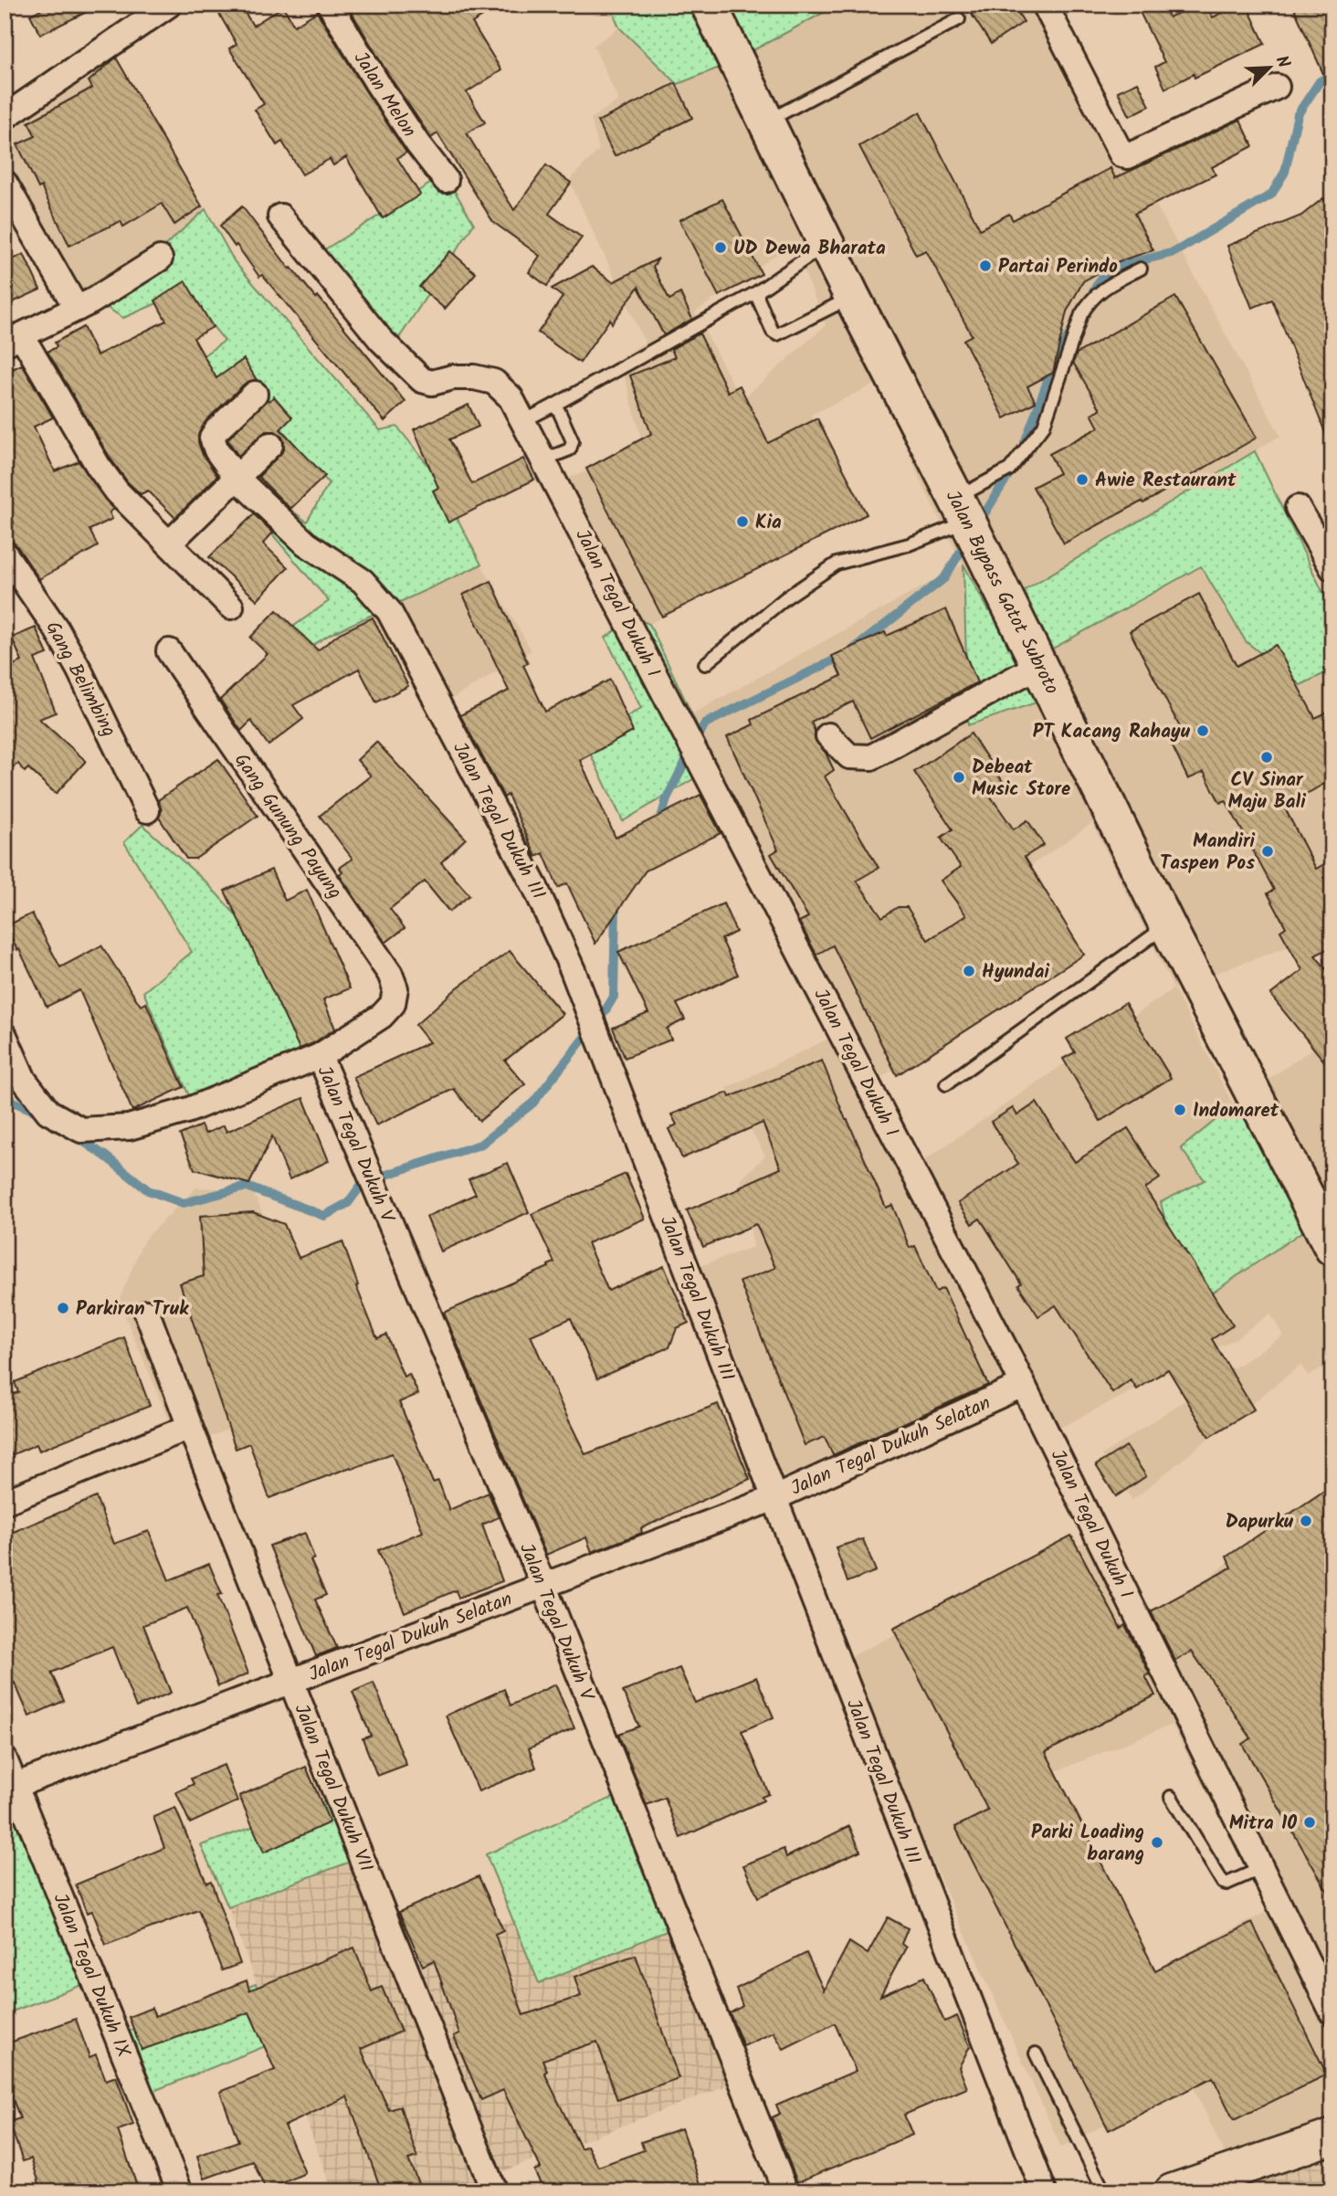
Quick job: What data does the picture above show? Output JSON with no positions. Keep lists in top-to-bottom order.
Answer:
{
  "streets": {
    "main road": ["Jalan Bypass Gatot Subroto"],
    "street": [
      "Jalan Melon",
      "Jalan Tegal Dukuh I",
      "Gang Belimbing",
      "Jalan Tegal Dukuh III",
      "Gang Gunung Payung",
      "Jalan Tegal Dukuh V",
      "Jalan Tegal Dukuh Selatan",
      "Jalan Tegal Dukuh VII",
      "Jalan Tegal Dukuh IX"
    ]
  },
  "crossings": [
    ["Jalan Tegal Dukuh I", "Jalan Tegal Dukuh Selatan"],
    ["Jalan Tegal Dukuh III", "Jalan Tegal Dukuh Selatan"],
    ["Gang Gunung Payung", "Jalan Tegal Dukuh V"],
    ["Jalan Tegal Dukuh V", "Jalan Tegal Dukuh Selatan"],
    ["Jalan Tegal Dukuh Selatan", "Jalan Tegal Dukuh VII"],
    ["Jalan Tegal Dukuh Selatan", "Jalan Tegal Dukuh IX"]
  ],
  "places": [
    "UD Dewa Bharata",
    "Partai Perindo",
    "Awie Restaurant",
    "Kia",
    "PT Kacang Rahayu",
    "CV Sinar Maju Bali",
    "Debeat Music Store",
    "Mandiri Taspen Pos",
    "Hyundai",
    "Indomaret",
    "Parkiran Truk",
    "Dapurku",
    "Mitra 10",
    "Parki Loading barang"
  ],
  "north": "top right"
}
